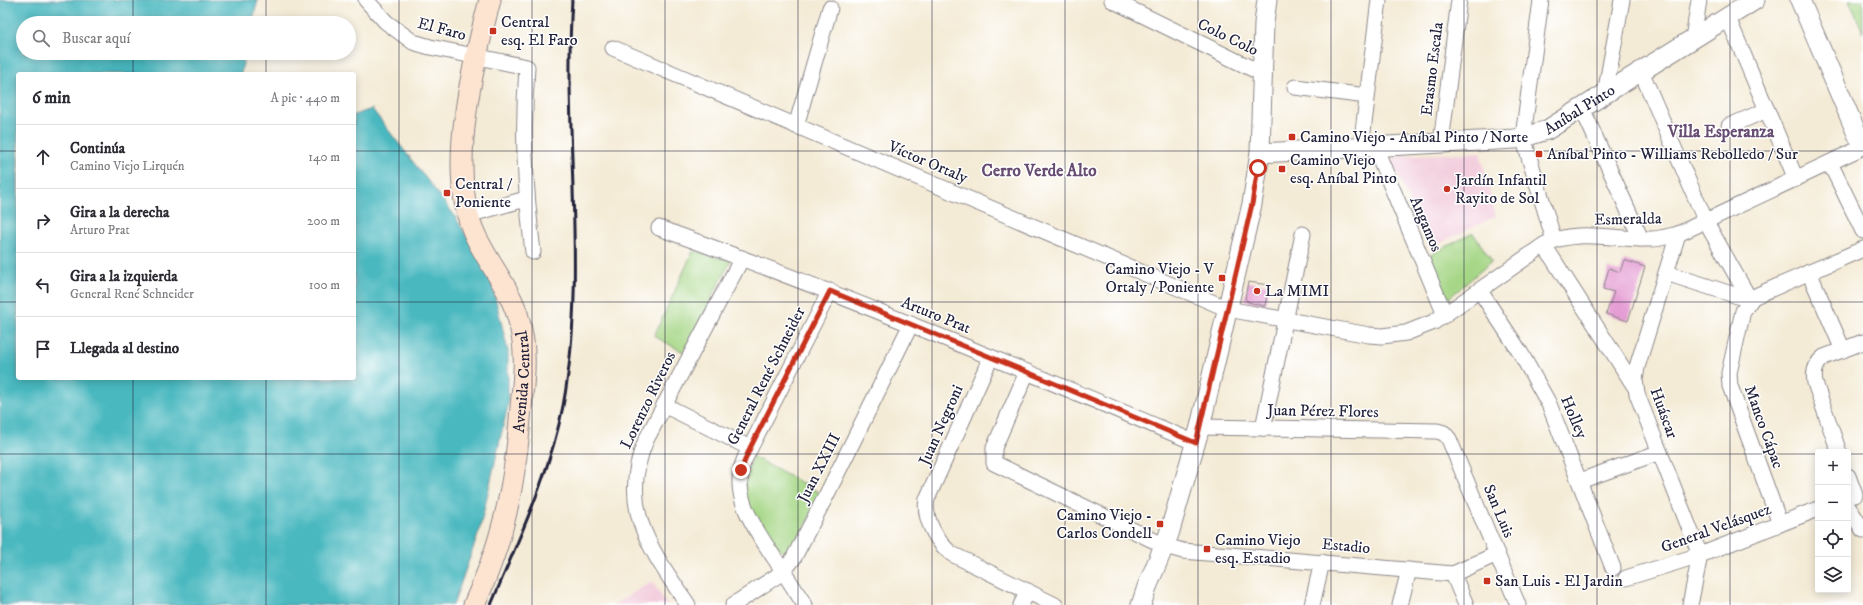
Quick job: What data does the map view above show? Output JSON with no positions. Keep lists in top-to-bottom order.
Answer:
{
  "streets": {
    "main road": ["Avenida Central"],
    "street": [
      "El Faro",
      "Colo Colo",
      "Erasmo Escala",
      "Aníbal Pinto",
      "Víctor Ortaly",
      "Esmeralda",
      "Angamos",
      "Arturo Prat",
      "General René Schneider",
      "Lorenzo Riveros",
      "Juan Pérez Flores",
      "Huáscar",
      "Holley",
      "Juan Negroni",
      "Manco Cápac",
      "Juan XXIII",
      "San Luis",
      "General Velásquez",
      "Estadio"
    ]
  },
  "crossings": [
    ["El Faro", "Avenida Central"],
    ["Erasmo Escala", "Aníbal Pinto"],
    ["Aníbal Pinto", "Angamos"],
    ["Víctor Ortaly", "Esmeralda"],
    ["Esmeralda", "Angamos"],
    ["Esmeralda", "Huáscar"],
    ["Esmeralda", "Holley"],
    ["Arturo Prat", "General René Schneider"],
    ["Arturo Prat", "Lorenzo Riveros"],
    ["Arturo Prat", "Juan Pérez Flores"],
    ["Arturo Prat", "Juan Negroni"],
    ["Arturo Prat", "Juan XXIII"],
    ["Arturo Prat", "Estadio"],
    ["General René Schneider", "Juan XXIII"],
    ["Juan Pérez Flores", "San Luis"],
    ["Huáscar", "General Velásquez"],
    ["Manco Cápac", "General Velásquez"],
    ["San Luis", "Estadio"]
  ],
  "districts": ["Villa Esperanza", "Cerro Verde Alto"],
  "places": {
    "transit": [
      "Central esq. El Faro",
      "Camino Viejo - Aníbal Pinto / Norte",
      "Aníbal Pinto - Williams Rebolledo / Sur",
      "Camino Viejo esq. Aníbal Pinto",
      "Central / Poniente",
      "Camino Viejo - V Ortaly / Poniente",
      "Camino Viejo - Carlos Condell",
      "Camino Viejo esq. Estadio",
      "San Luis - El Jardin"
    ],
    "other": ["Jardín Infantil Rayito de Sol", "La MIMI"]
  },
  "page": {
    "search": "Buscar aquí",
    "heading": ["6 min", "A pie · 440 m"],
    "list": [
      ["Continúa", "Camino Viejo Lirquén", "140 m"],
      ["Gira a la derecha", "Arturo Prat", "200 m"],
      ["Gira a la izquierda", "General René Schneider", "100 m"],
      "Llegada al destino"
    ],
    "map_buttons": ["+", "−"]
  }
}
